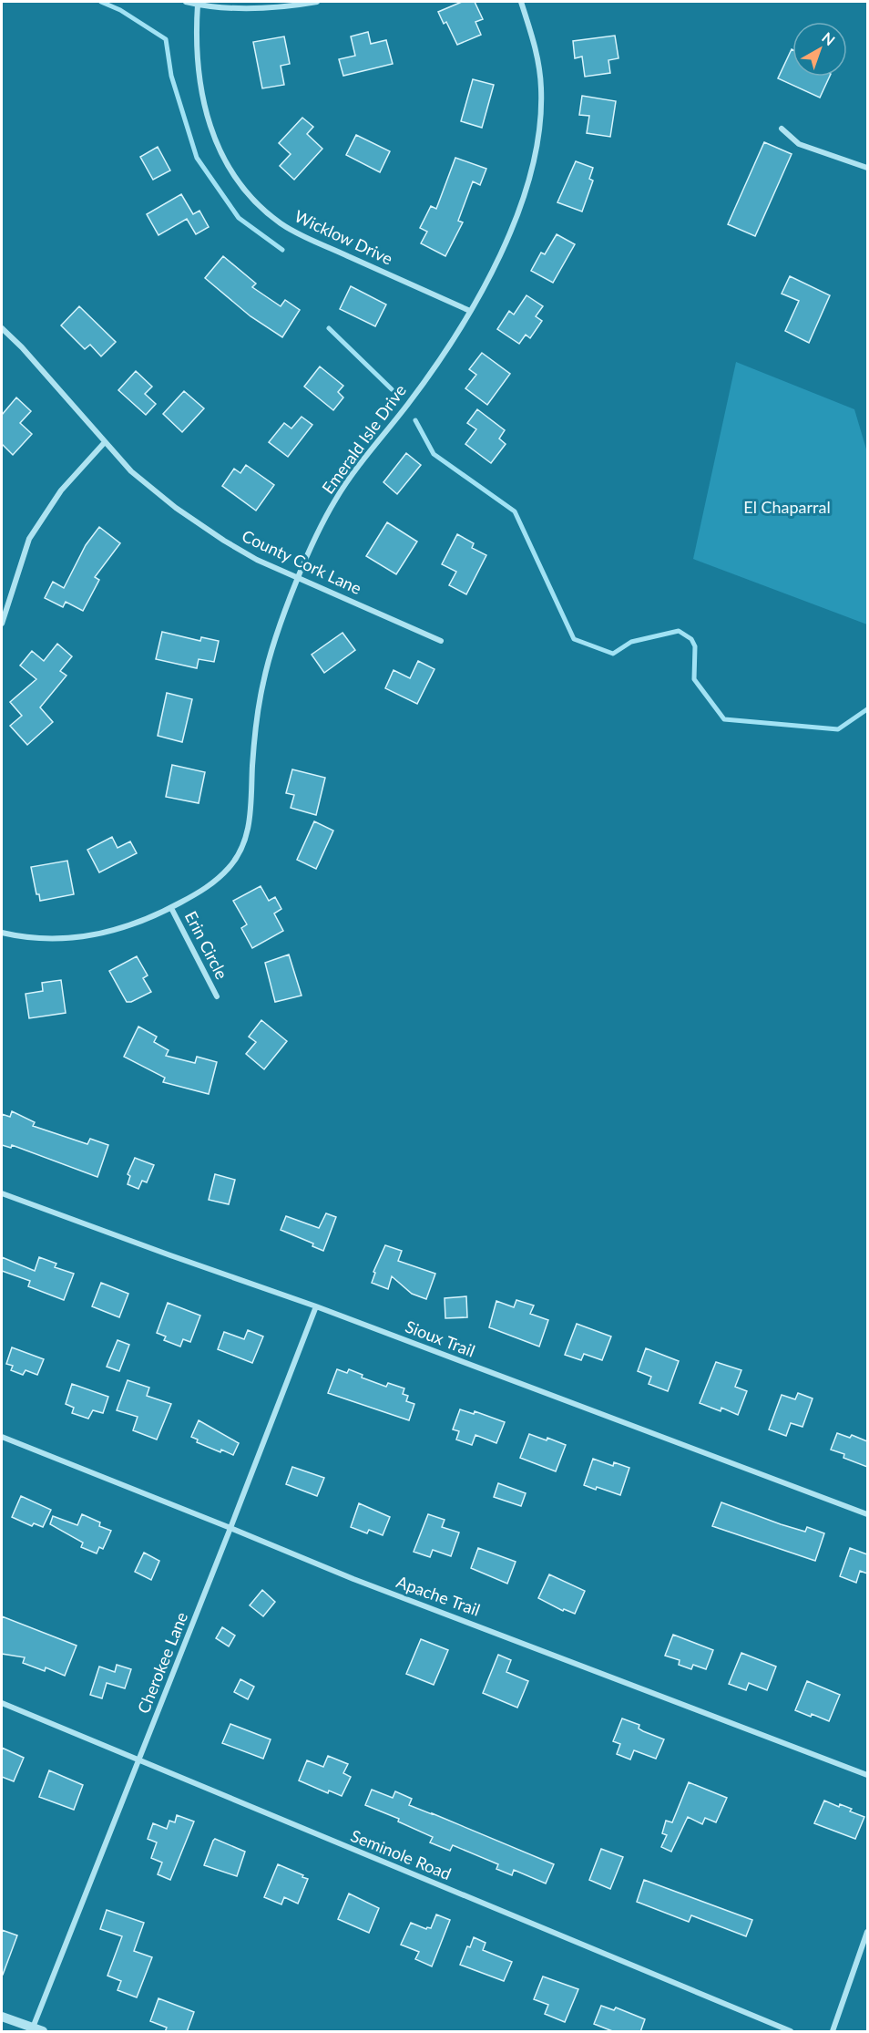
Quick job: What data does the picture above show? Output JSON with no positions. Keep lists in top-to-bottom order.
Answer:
{
  "streets": {
    "street": [
      "Wicklow Drive",
      "Emerald Isle Drive",
      "County Cork Lane",
      "Erin Circle",
      "Sioux Trail",
      "Apache Trail",
      "Cherokee Lane",
      "Seminole Road"
    ]
  },
  "crossings": [
    ["Wicklow Drive", "Emerald Isle Drive"],
    ["Emerald Isle Drive", "County Cork Lane"],
    ["Emerald Isle Drive", "Erin Circle"],
    ["Sioux Trail", "Cherokee Lane"],
    ["Apache Trail", "Cherokee Lane"],
    ["Cherokee Lane", "Seminole Road"]
  ],
  "parks": ["El Chaparral"],
  "north": "top right"
}
